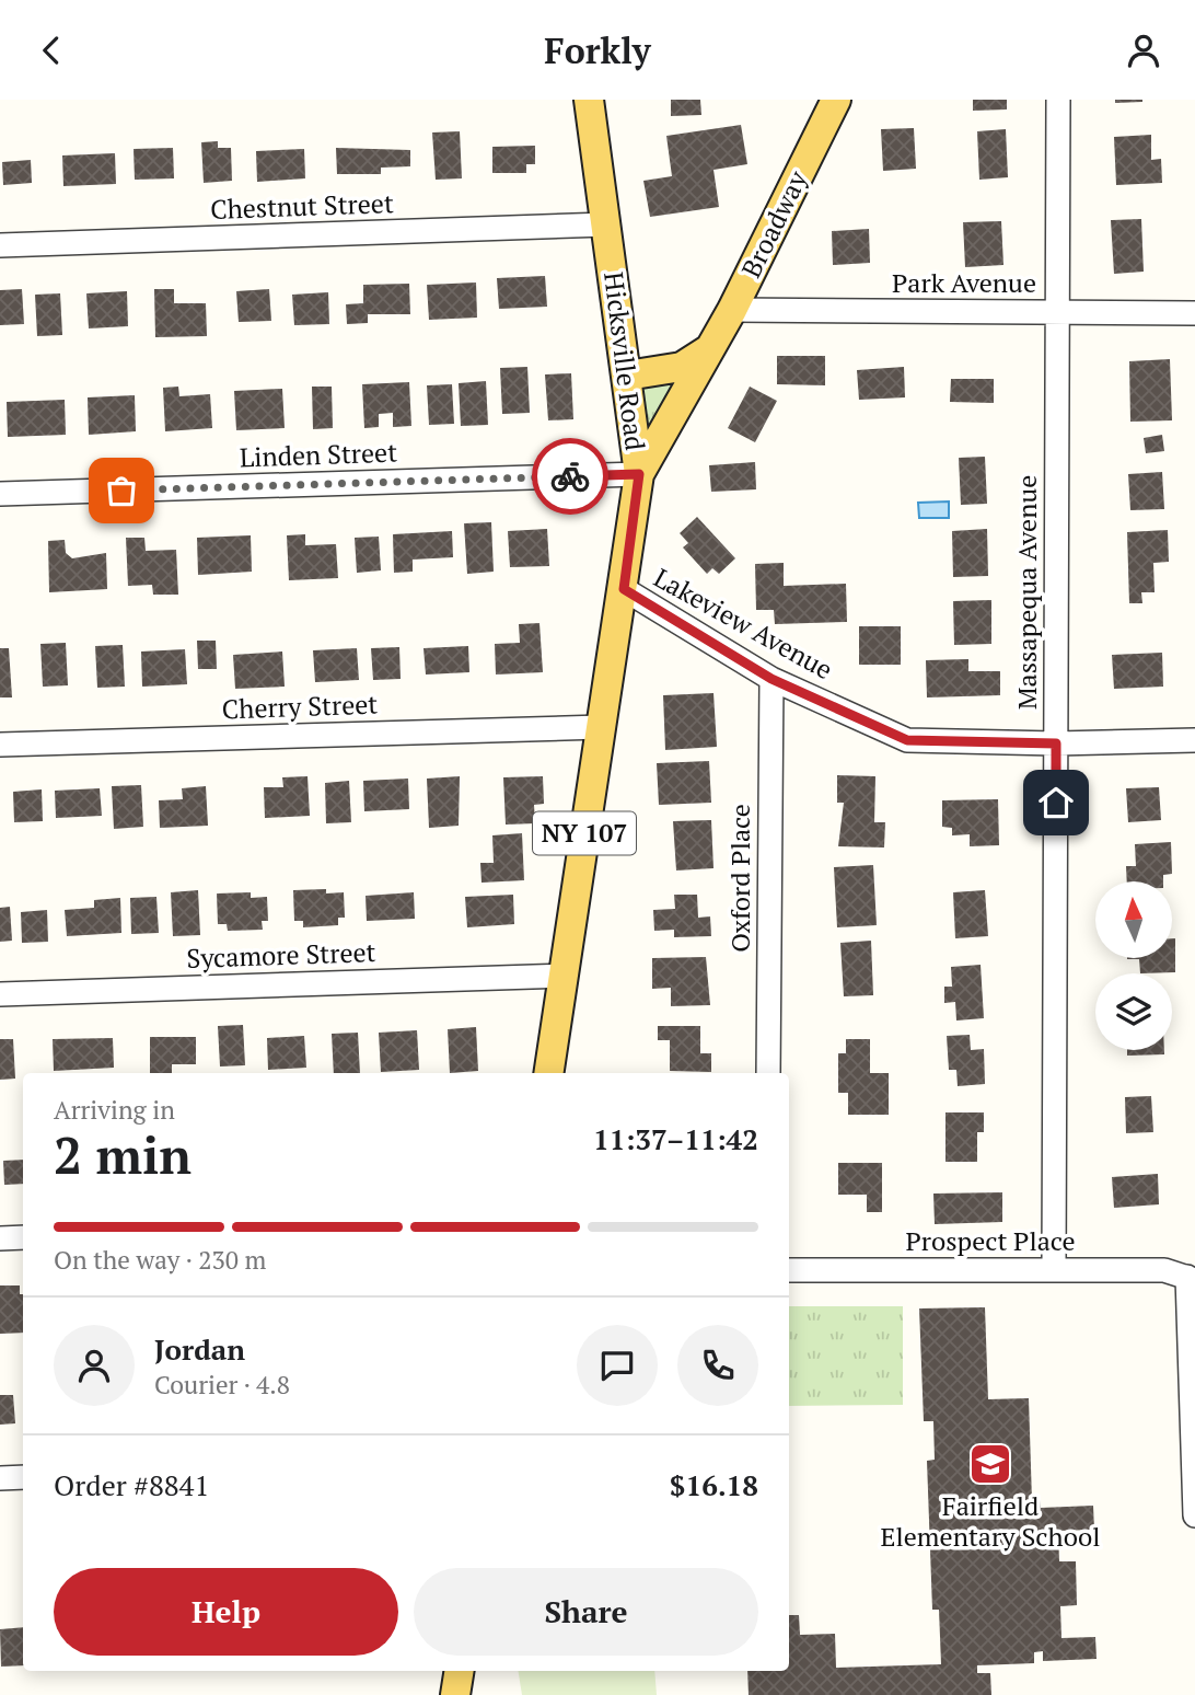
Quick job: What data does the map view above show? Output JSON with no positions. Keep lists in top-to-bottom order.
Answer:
{
  "streets": {
    "main road": ["Broadway", "Hicksville Road", "NY 107"],
    "street": [
      "Chestnut Street",
      "Park Avenue",
      "Linden Street",
      "Massapequa Avenue",
      "Lakeview Avenue",
      "Cherry Street",
      "Oxford Place",
      "Sycamore Street",
      "Prospect Place"
    ]
  },
  "crossings": [
    ["Chestnut Street", "Hicksville Road"],
    ["Broadway", "Park Avenue"],
    ["Broadway", "Hicksville Road"],
    ["Broadway", "Linden Street"],
    ["Park Avenue", "Massapequa Avenue"],
    ["Hicksville Road", "Linden Street"],
    ["Hicksville Road", "Lakeview Avenue"],
    ["Hicksville Road", "Cherry Street"],
    ["Hicksville Road", "Sycamore Street"],
    ["Massapequa Avenue", "Lakeview Avenue"],
    ["Massapequa Avenue", "Prospect Place"],
    ["Lakeview Avenue", "Oxford Place"]
  ],
  "places": {
    "school or university": ["Fairfield Elementary School"]
  },
  "north": "top",
  "page": {
    "header": "Forkly",
    "heading": ["2 min", "Arriving in", "11:37–11:42"],
    "panel": [
      "Jordan",
      "Courier · 4.8",
      "Order #8841",
      "$16.18"
    ],
    "bar": "On the way · 230 m",
    "buttons": ["Help", "Share"]
  }
}
